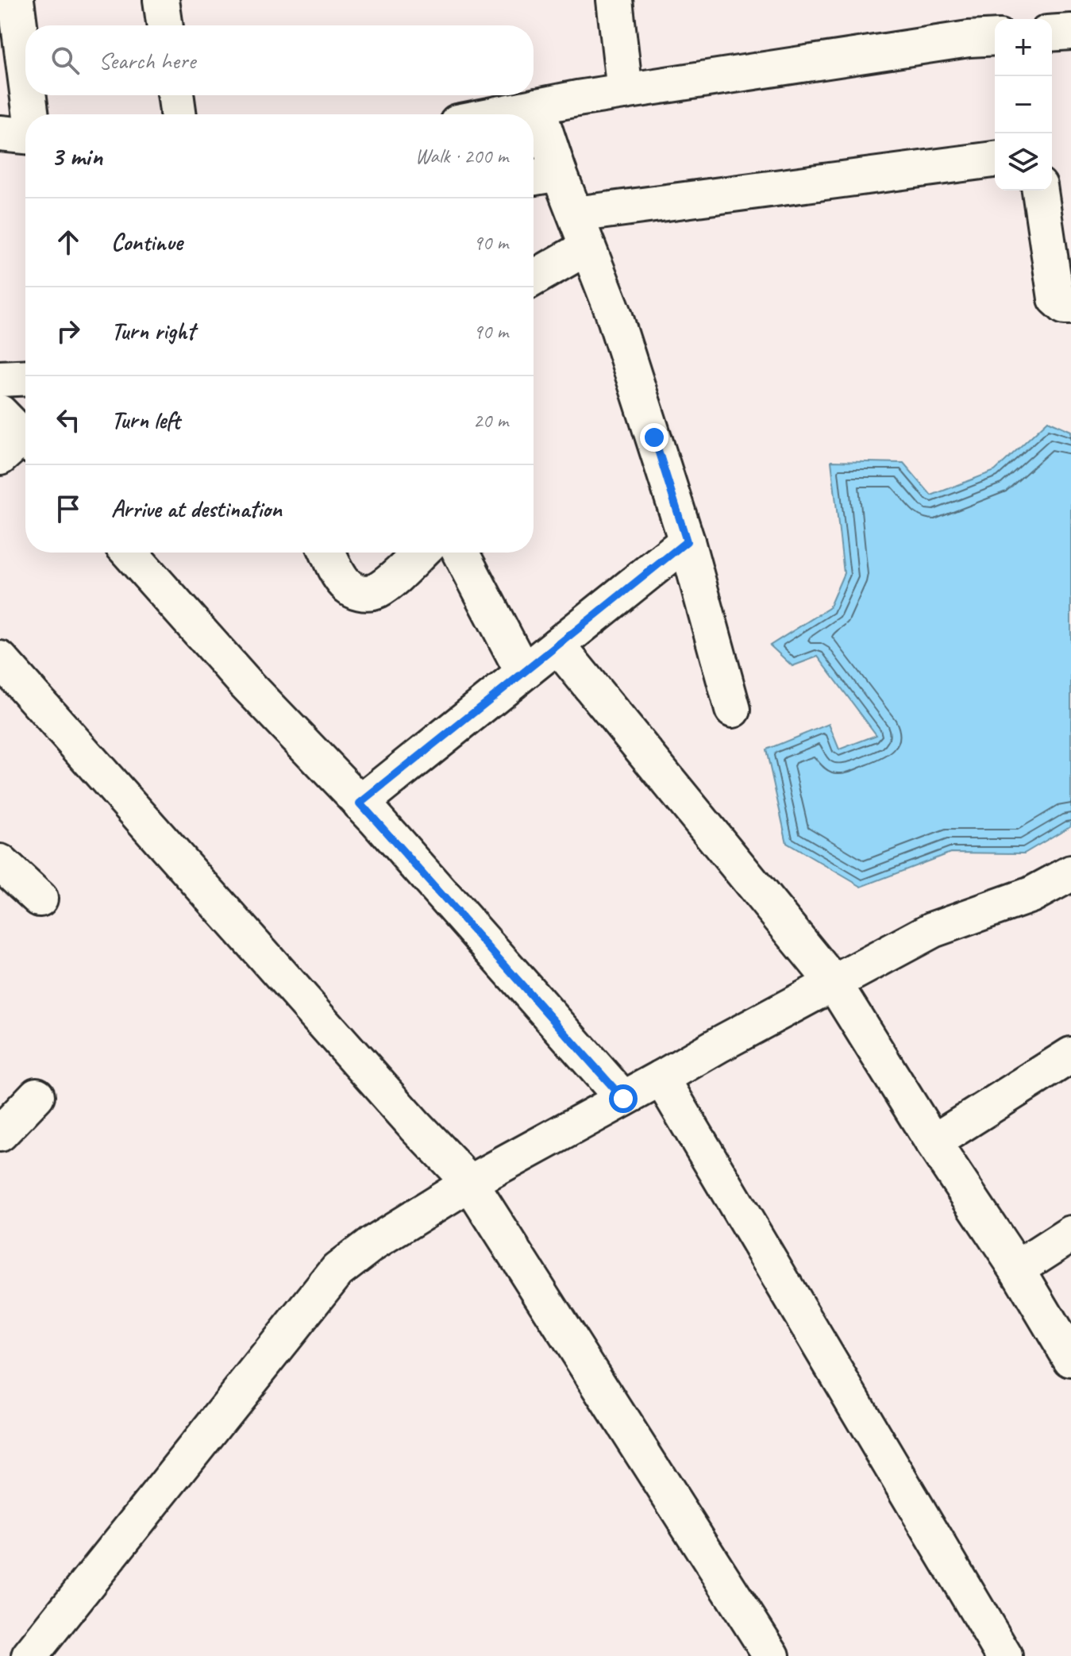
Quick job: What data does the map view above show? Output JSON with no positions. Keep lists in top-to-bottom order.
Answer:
{
  "page": {
    "map_buttons": ["+", "−"],
    "search": "Search here",
    "heading": ["3 min", "Walk · 200 m"],
    "list": [
      ["Continue", "90 m"],
      ["Turn right", "90 m"],
      ["Turn left", "20 m"],
      "Arrive at destination"
    ]
  }
}
